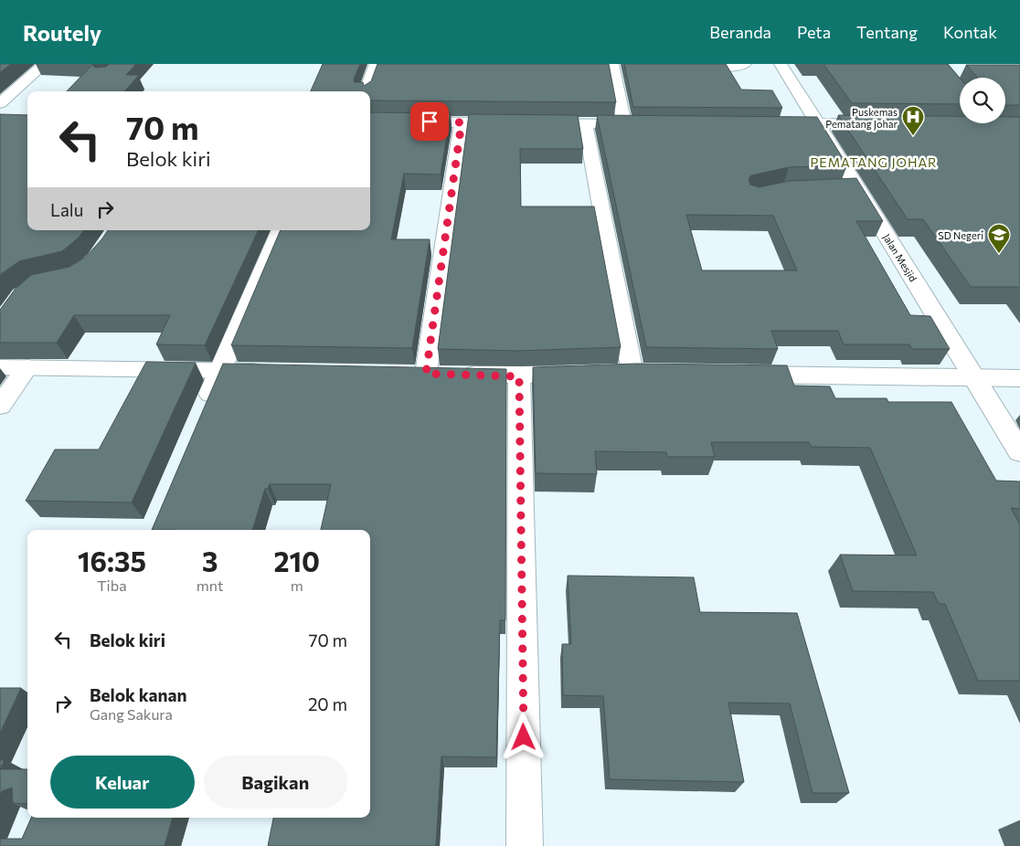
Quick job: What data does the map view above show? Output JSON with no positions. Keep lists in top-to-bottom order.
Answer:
{
  "streets": {
    "street": ["Jalan Mesjid"]
  },
  "districts": ["PEMATANG JOHAR"],
  "places": {
    "hospital": ["Puskemas Pematang Johar"],
    "school or university": ["SD Negeri"]
  },
  "page": {
    "header": "Routely",
    "nav": [
      "Beranda",
      "Peta",
      "Tentang",
      "Kontak"
    ],
    "turn": ["70 m", "Belok kiri"],
    "then": "Lalu",
    "eta": [
      "16:35",
      "Tiba",
      "3",
      "mnt",
      "210",
      "m"
    ],
    "list": [
      {
        "name": "Belok kiri",
        "value": "70 m"
      },
      {
        "name": "Belok kanan",
        "note": "Gang Sakura",
        "value": "20 m"
      }
    ],
    "buttons": ["Keluar", "Bagikan"]
  }
}
